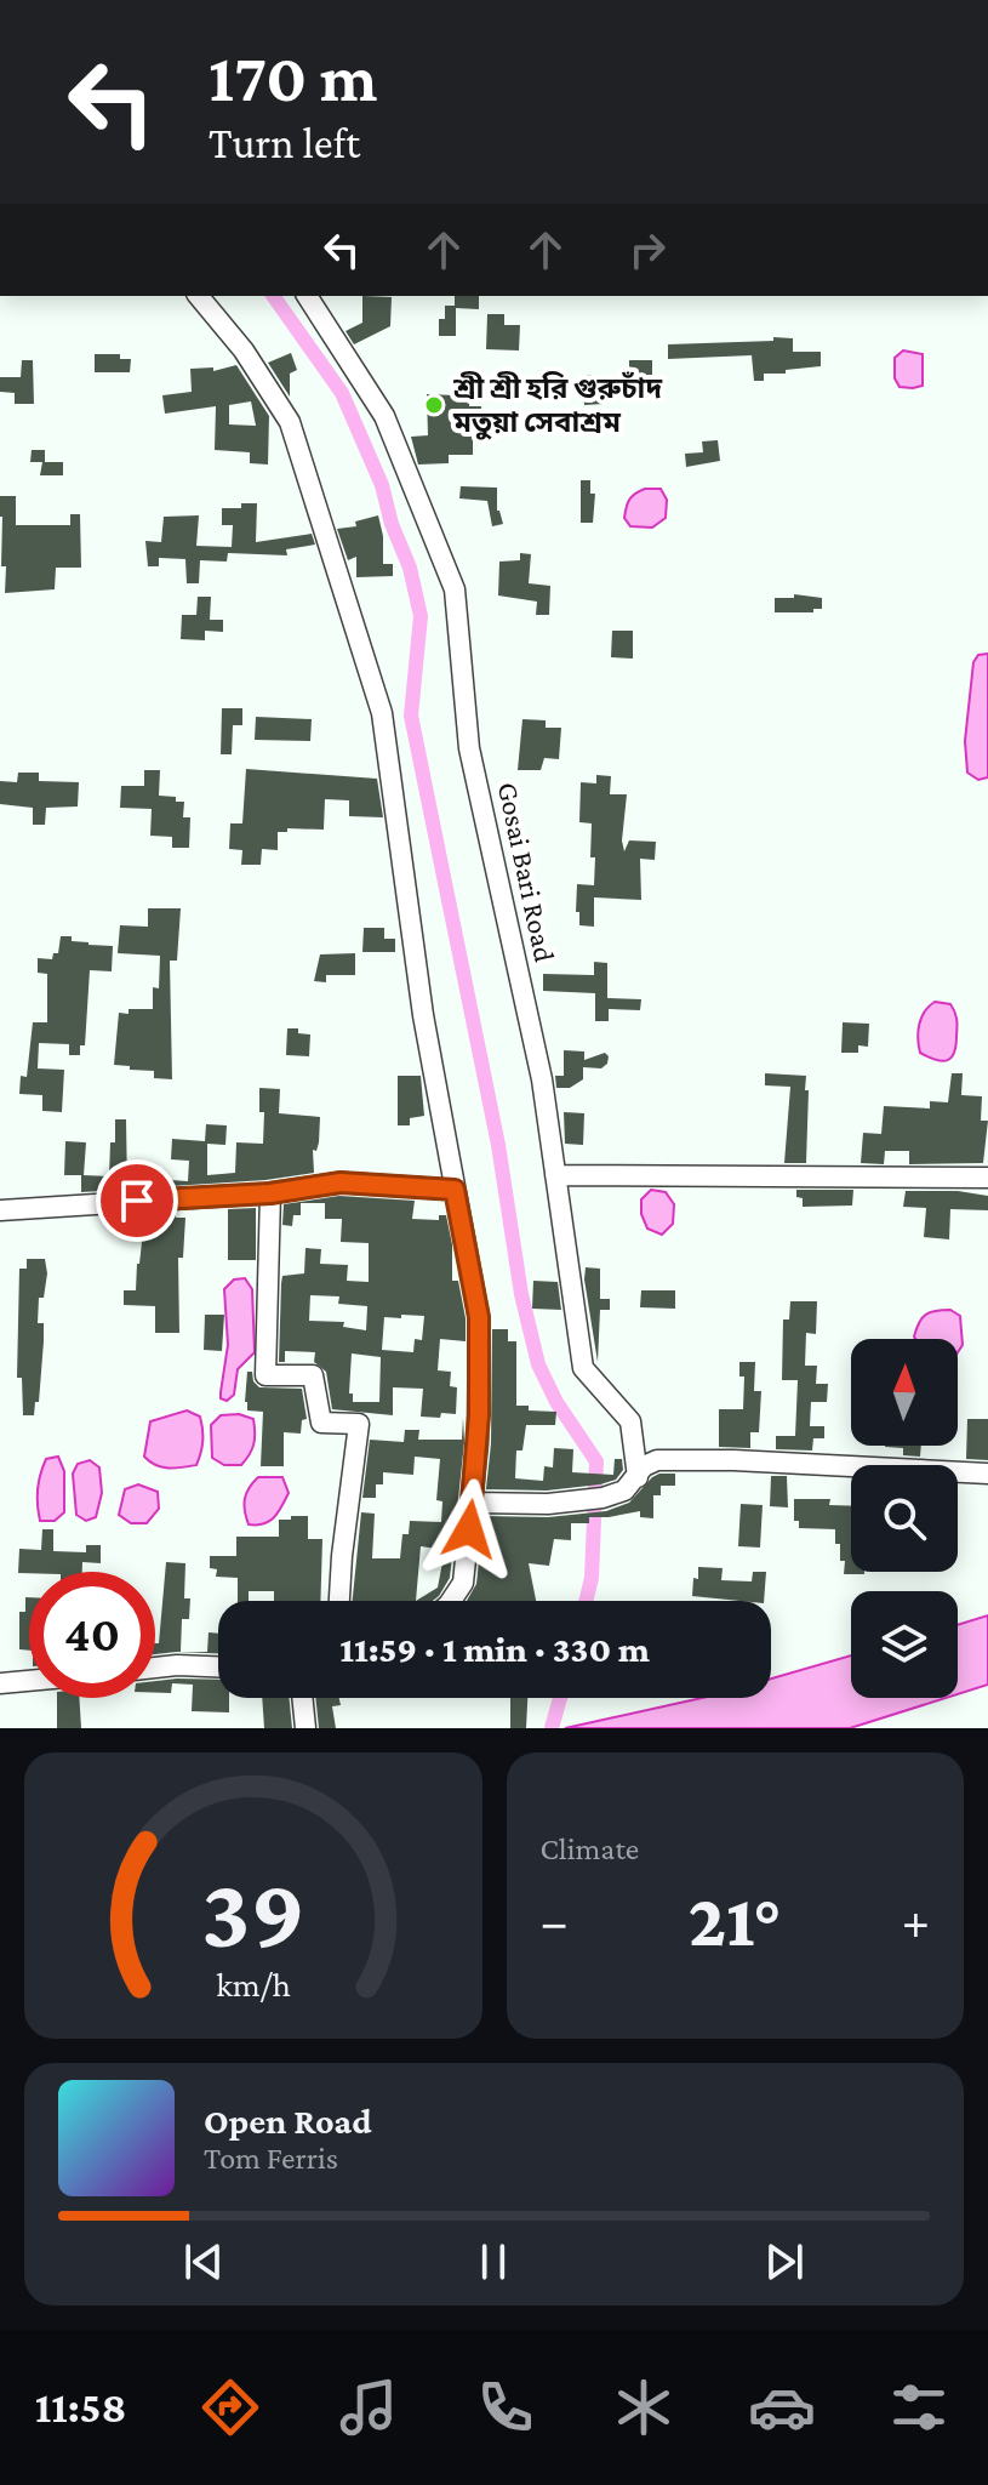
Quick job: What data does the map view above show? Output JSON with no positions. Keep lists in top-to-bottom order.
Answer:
{
  "streets": {
    "street": ["Gosai Bari Road"]
  },
  "places": ["শ্রী শ্রী হরি গুরুচাঁদ মতুয়া সেবাশ্রম"],
  "north": "top",
  "page": {
    "turn": ["170 m", "Turn left"],
    "limit": "40",
    "trip": "11:59 · 1 min · 330 m",
    "tile": "Climate",
    "heat": ["−", "21°", "+"],
    "song": ["Open Road", "Tom Ferris"],
    "tabs": "11:58",
    "gauge": ["39", "km/h"]
  }
}
